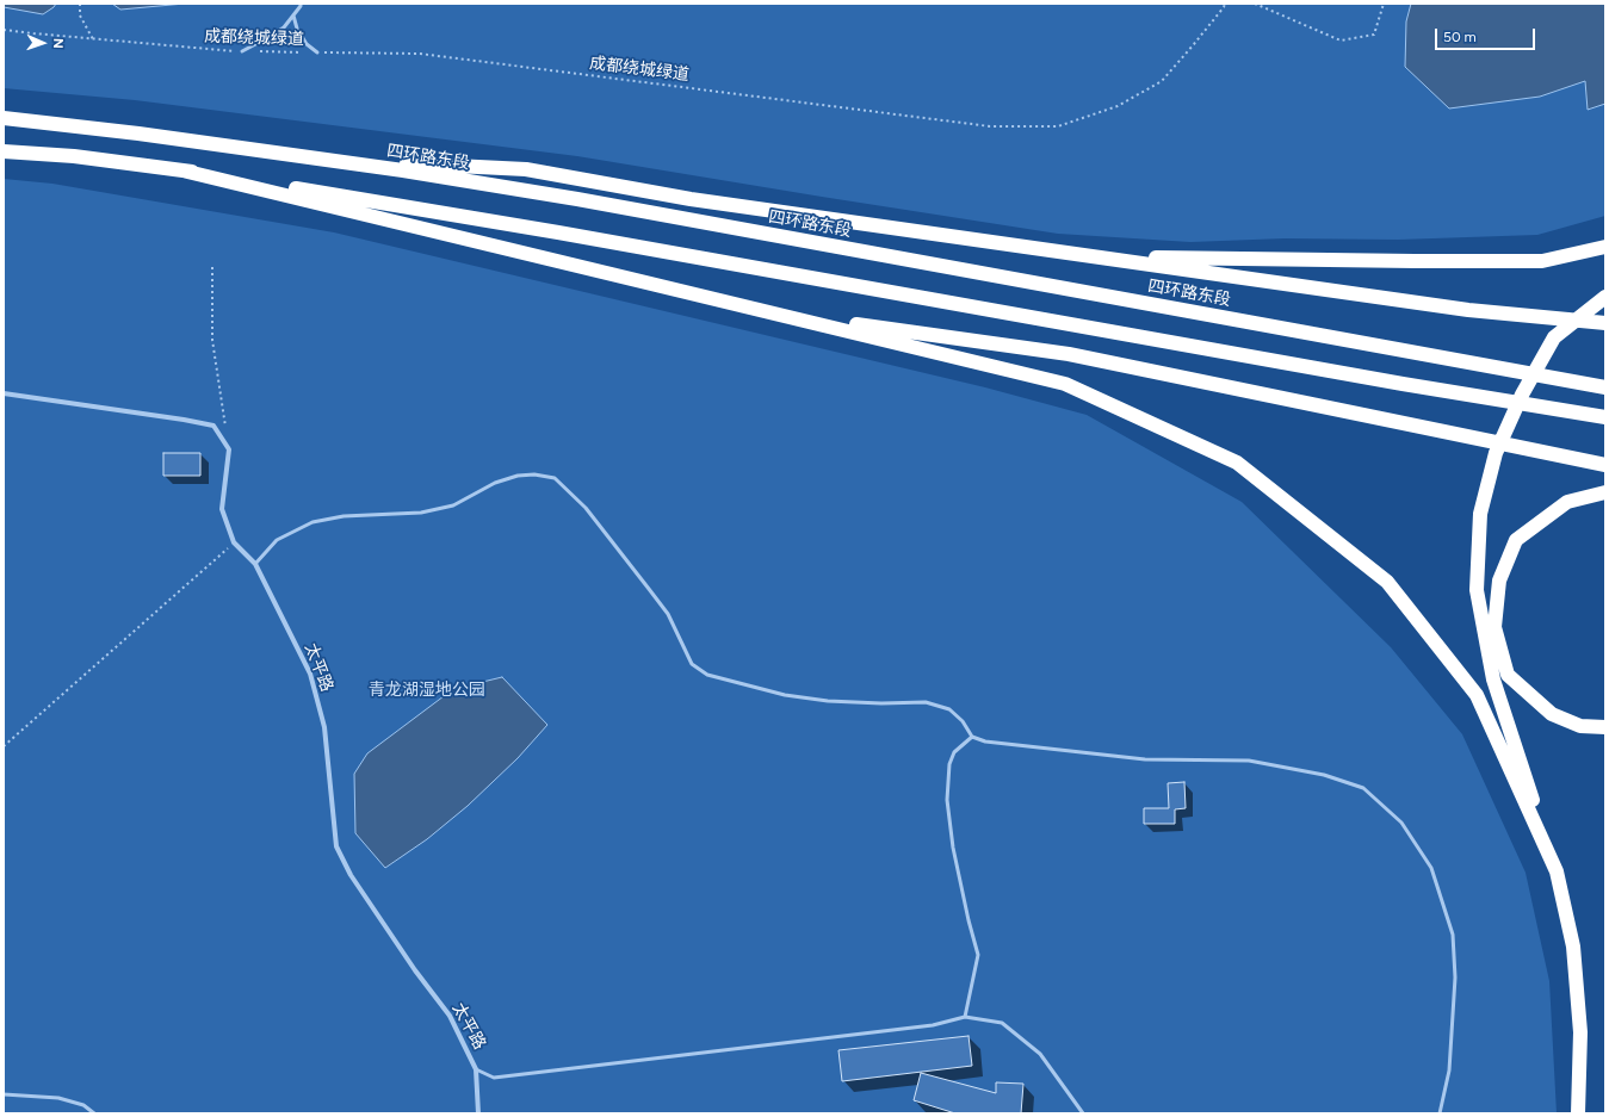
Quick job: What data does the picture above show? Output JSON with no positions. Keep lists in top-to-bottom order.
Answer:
{
  "streets": {
    "highway": ["四环路东段"],
    "street": ["太平路"],
    "path": ["成都绕城绿道"]
  },
  "parks": ["青龙湖湿地公园"],
  "scale_bar": "50 m",
  "north": "right"
}
